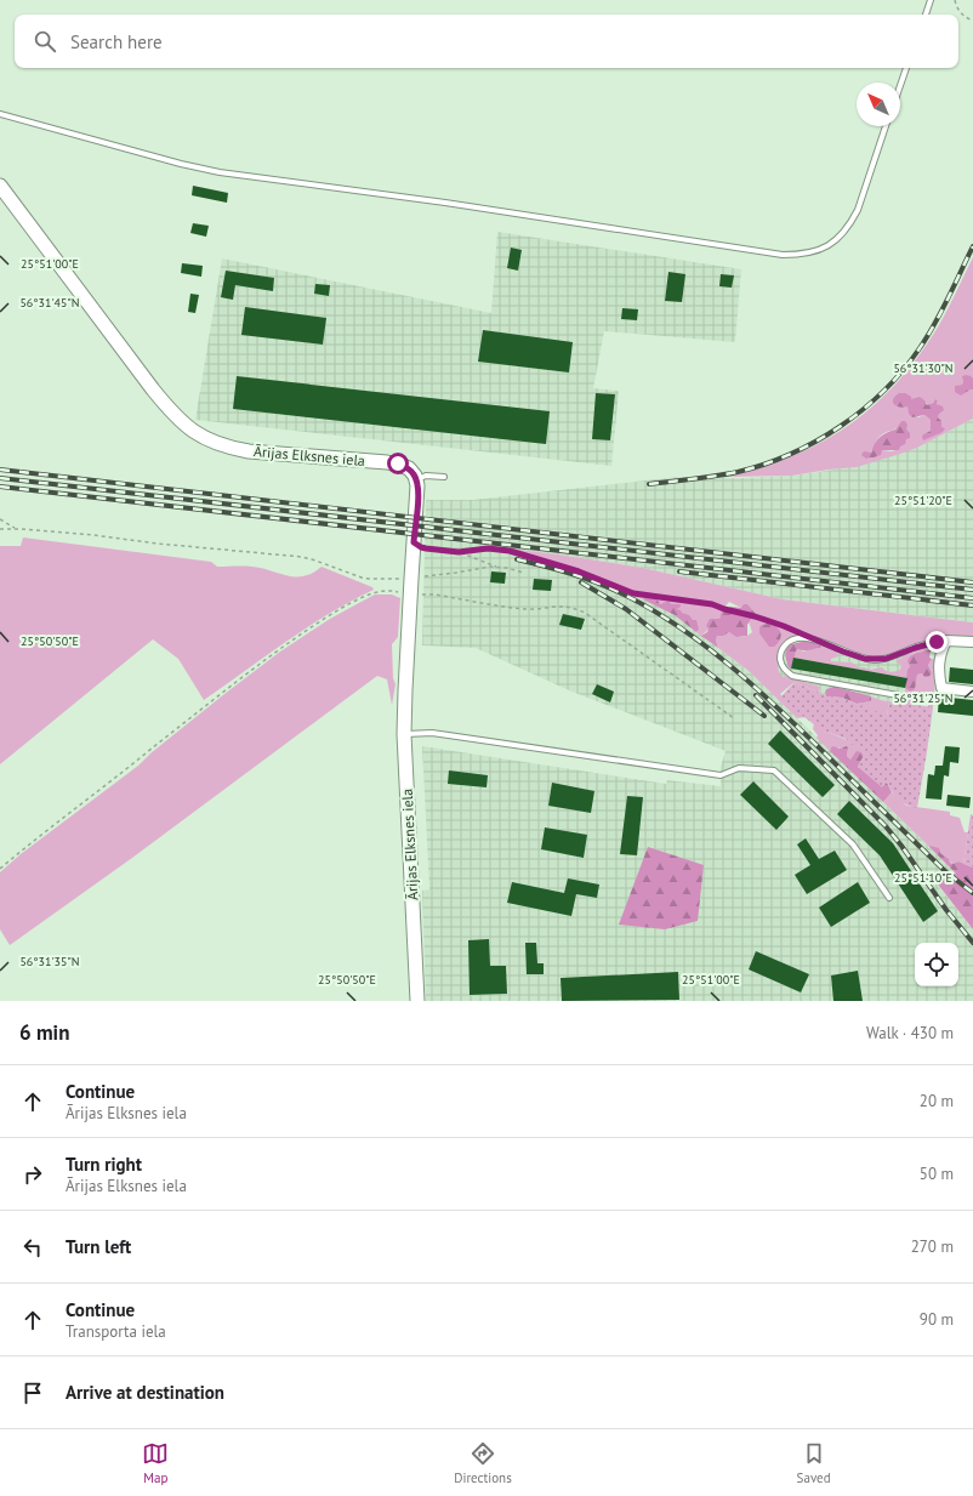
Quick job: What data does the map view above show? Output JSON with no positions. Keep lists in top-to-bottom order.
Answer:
{
  "streets": {
    "street": ["Ārijas Elksnes iela"]
  },
  "north": "top left",
  "page": {
    "search": "Search here",
    "heading": ["6 min", "Walk · 430 m"],
    "list": [
      ["Continue", "Ārijas Elksnes iela", "20 m"],
      ["Turn right", "Ārijas Elksnes iela", "50 m"],
      ["Turn left", "270 m"],
      ["Continue", "Transporta iela", "90 m"],
      "Arrive at destination"
    ],
    "nav": ["Map", "Directions", "Saved"]
  },
  "coordinates": [
    "25°51'00\"E",
    "56°31'45\"N",
    "56°31'30\"N",
    "25°51'20\"E",
    "25°50'50\"E",
    "56°31'25\"N",
    "25°51'10\"E",
    "56°31'35\"N"
  ]
}
